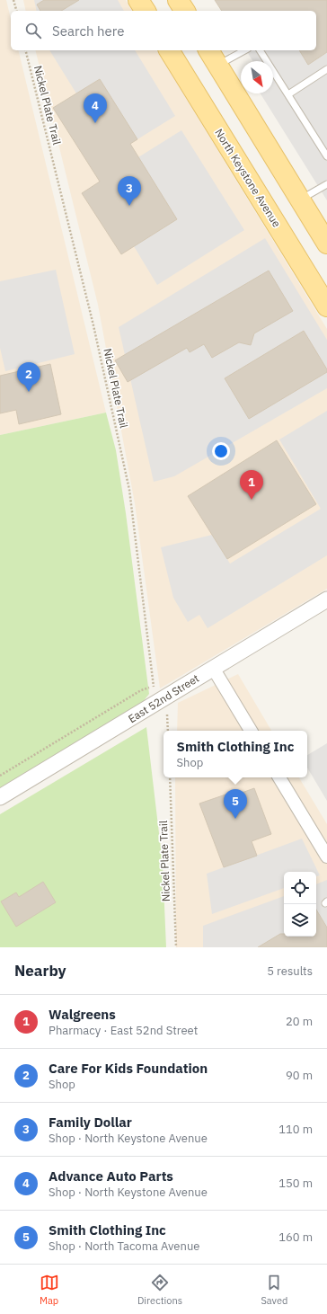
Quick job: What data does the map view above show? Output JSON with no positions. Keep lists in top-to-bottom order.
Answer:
{
  "streets": {
    "main road": ["North Keystone Avenue"],
    "street": ["East 52nd Street"],
    "path": ["Nickel Plate Trail"]
  },
  "crossings": [
    ["Nickel Plate Trail", "East 52nd Street"]
  ],
  "north": "bottom right",
  "page": {
    "search": "Search here",
    "pins": [
      "4",
      "3",
      "2",
      "1",
      "5"
    ],
    "popup": ["Smith Clothing Inc", "Shop"],
    "heading": ["Nearby", "5 results"],
    "list": [
      {
        "mark": "1",
        "name": "Walgreens",
        "note": "Pharmacy · East 52nd Street",
        "value": "20 m"
      },
      {
        "mark": "2",
        "name": "Care For Kids Foundation",
        "note": "Shop",
        "value": "90 m"
      },
      {
        "mark": "3",
        "name": "Family Dollar",
        "note": "Shop · North Keystone Avenue",
        "value": "110 m"
      },
      {
        "mark": "4",
        "name": "Advance Auto Parts",
        "note": "Shop · North Keystone Avenue",
        "value": "150 m"
      },
      {
        "mark": "5",
        "name": "Smith Clothing Inc",
        "note": "Shop · North Tacoma Avenue",
        "value": "160 m"
      }
    ],
    "nav": ["Map", "Directions", "Saved"]
  }
}
